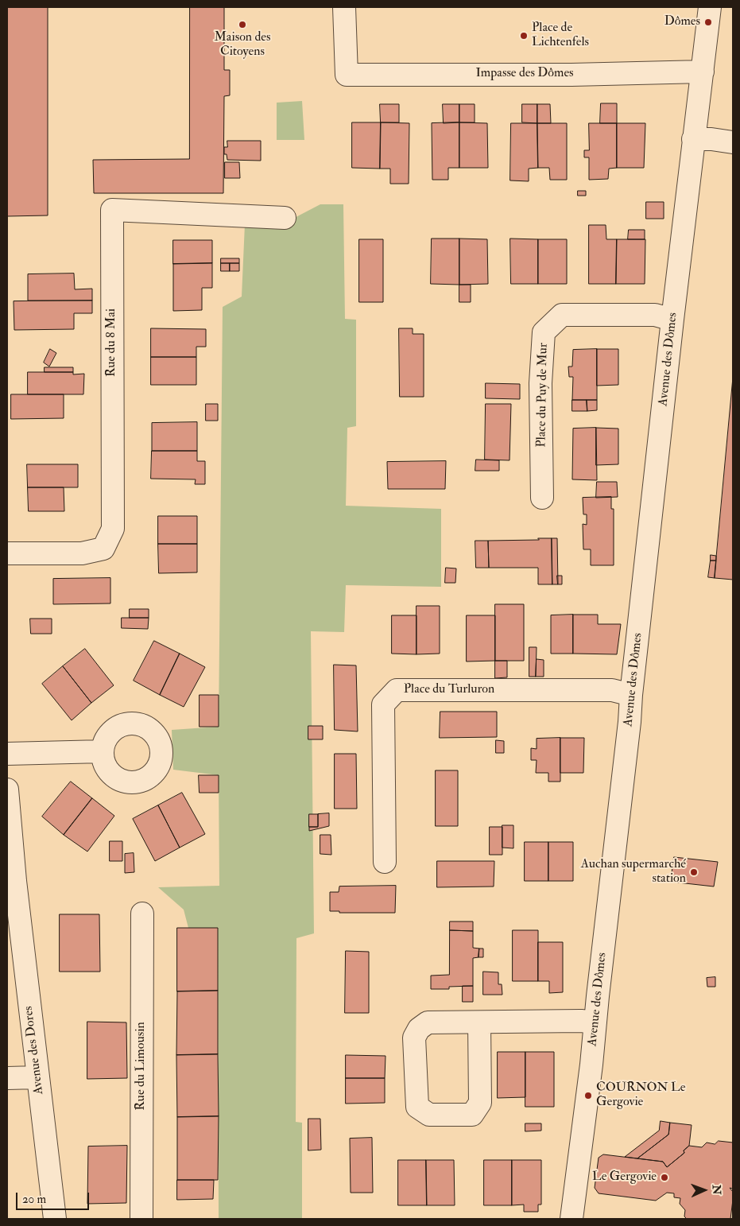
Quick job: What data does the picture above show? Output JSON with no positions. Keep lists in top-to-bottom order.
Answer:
{
  "streets": {
    "street": [
      "Impasse des Dômes",
      "Rue du 8 Mai",
      "Avenue des Dômes",
      "Place du Puy de Mur",
      "Place du Turluron",
      "Avenue des Dores",
      "Rue du Limousin"
    ]
  },
  "crossings": [
    ["Impasse des Dômes", "Avenue des Dômes"],
    ["Avenue des Dômes", "Place du Puy de Mur"],
    ["Avenue des Dômes", "Place du Turluron"]
  ],
  "places": [
    "Dômes",
    "Maison des Citoyens",
    "Place de Lichtenfels",
    "Auchan supermarché station",
    "COURNON Le Gergovie",
    "Le Gergovie"
  ],
  "scale_bar": "20 m",
  "north": "right"
}
